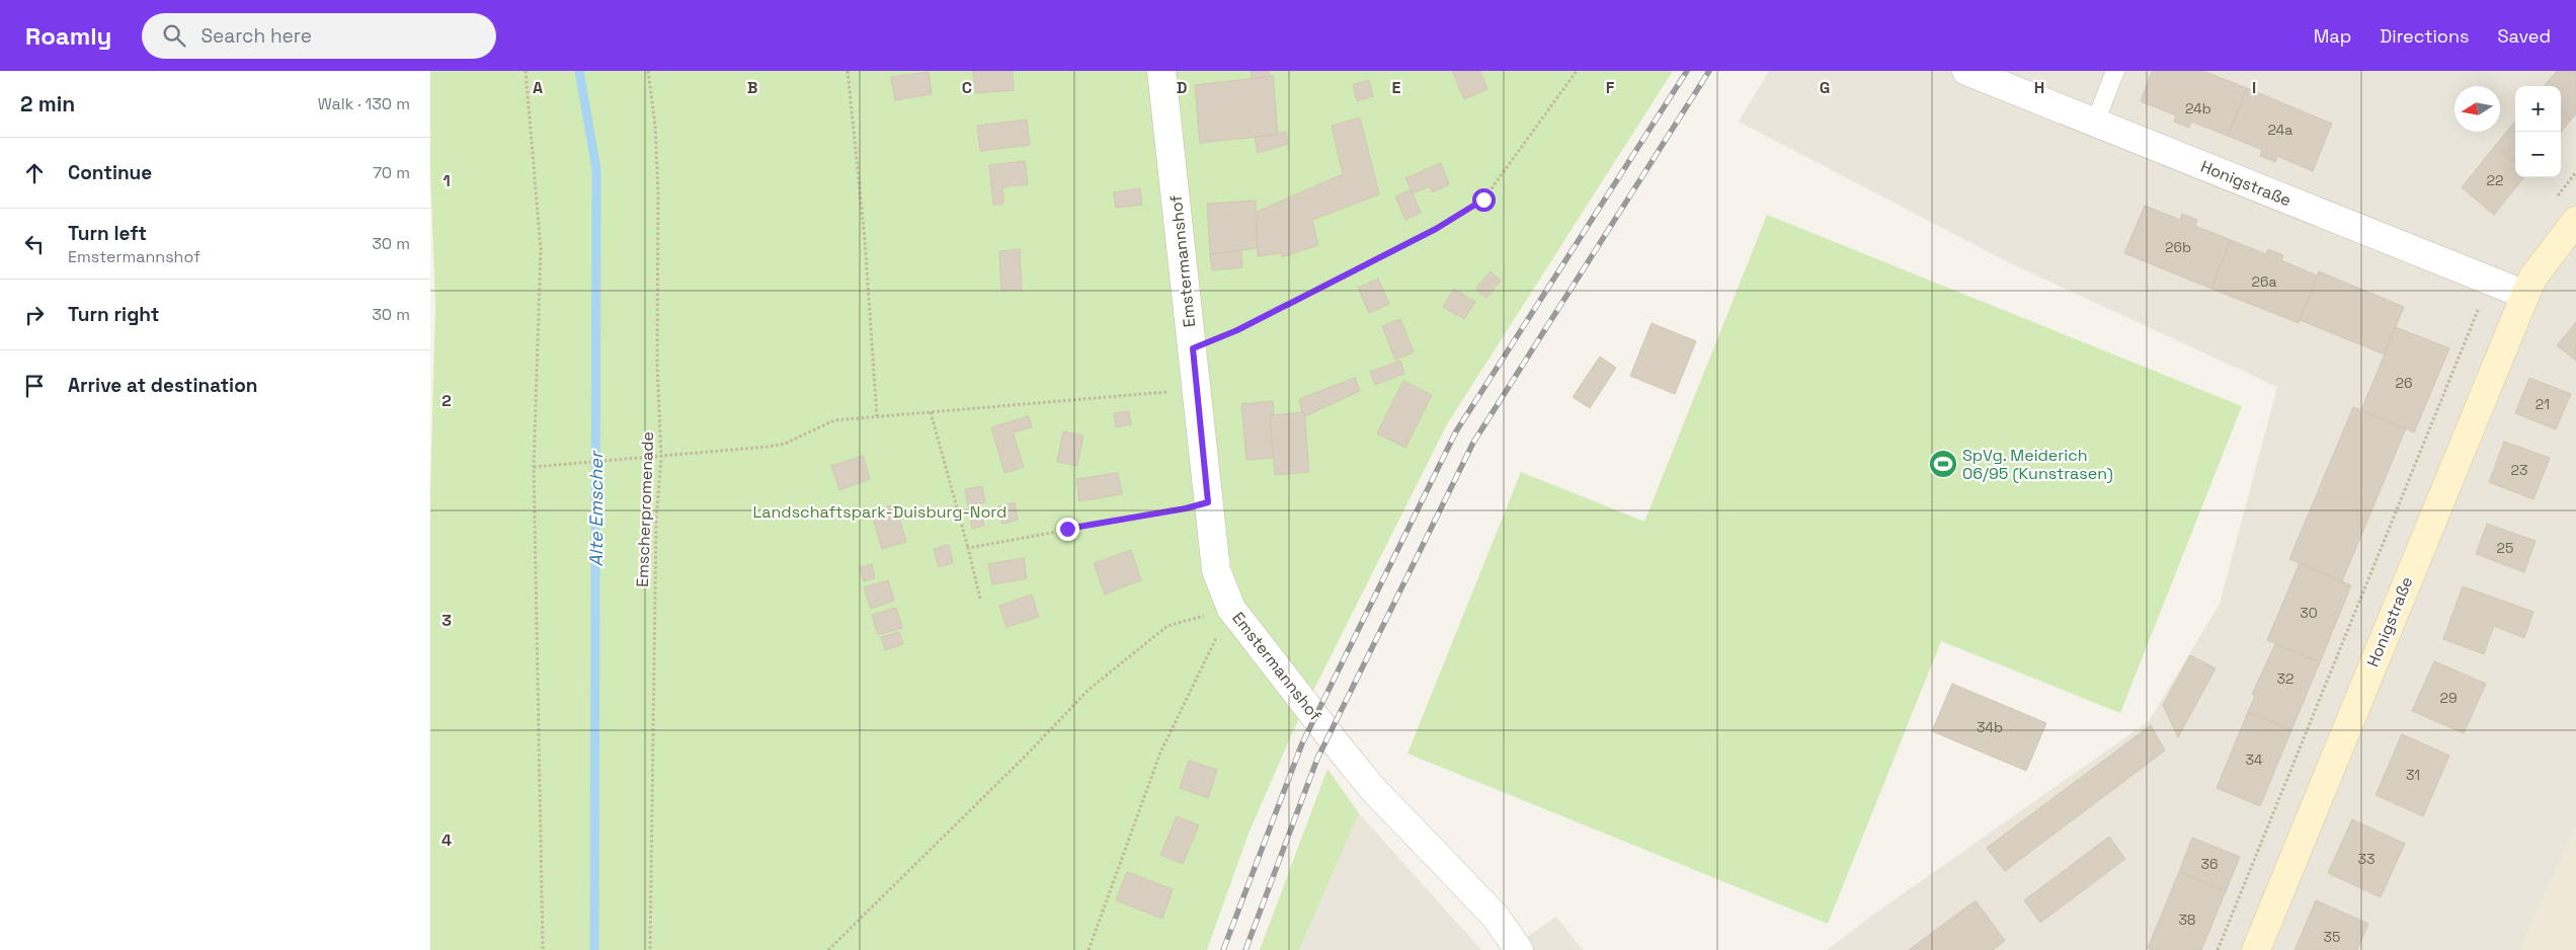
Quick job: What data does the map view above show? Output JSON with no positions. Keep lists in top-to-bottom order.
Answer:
{
  "streets": {
    "main road": ["Honigstraße"],
    "street": ["Emstermannshof"],
    "path": ["Emscherpromenade"]
  },
  "water": ["Alte Emscher"],
  "parks": ["Landschaftspark-Duisburg-Nord"],
  "places": {
    "sports": ["SpVg. Meiderich 06/95 (Kunstrasen)"]
  },
  "house_numbers": [
    "24b",
    "24a",
    "22",
    "26b",
    "26a",
    "26",
    "21",
    "23",
    "25",
    "30",
    "32",
    "29",
    "34b",
    "34",
    "31",
    "33",
    "36",
    "38",
    "35"
  ],
  "north": "left",
  "page": {
    "header": "Roamly",
    "search": "Search here",
    "nav": ["Map", "Directions", "Saved"],
    "heading": ["2 min", "Walk · 130 m"],
    "map_buttons": ["+", "−"],
    "list": [
      ["Continue", "70 m"],
      ["Turn left", "Emstermannshof", "30 m"],
      ["Turn right", "30 m"],
      "Arrive at destination"
    ]
  },
  "grid": {
    "columns": [
      "A",
      "B",
      "C",
      "D",
      "E",
      "F",
      "G",
      "H",
      "I"
    ],
    "rows": [
      "1",
      "2",
      "3",
      "4"
    ]
  }
}
